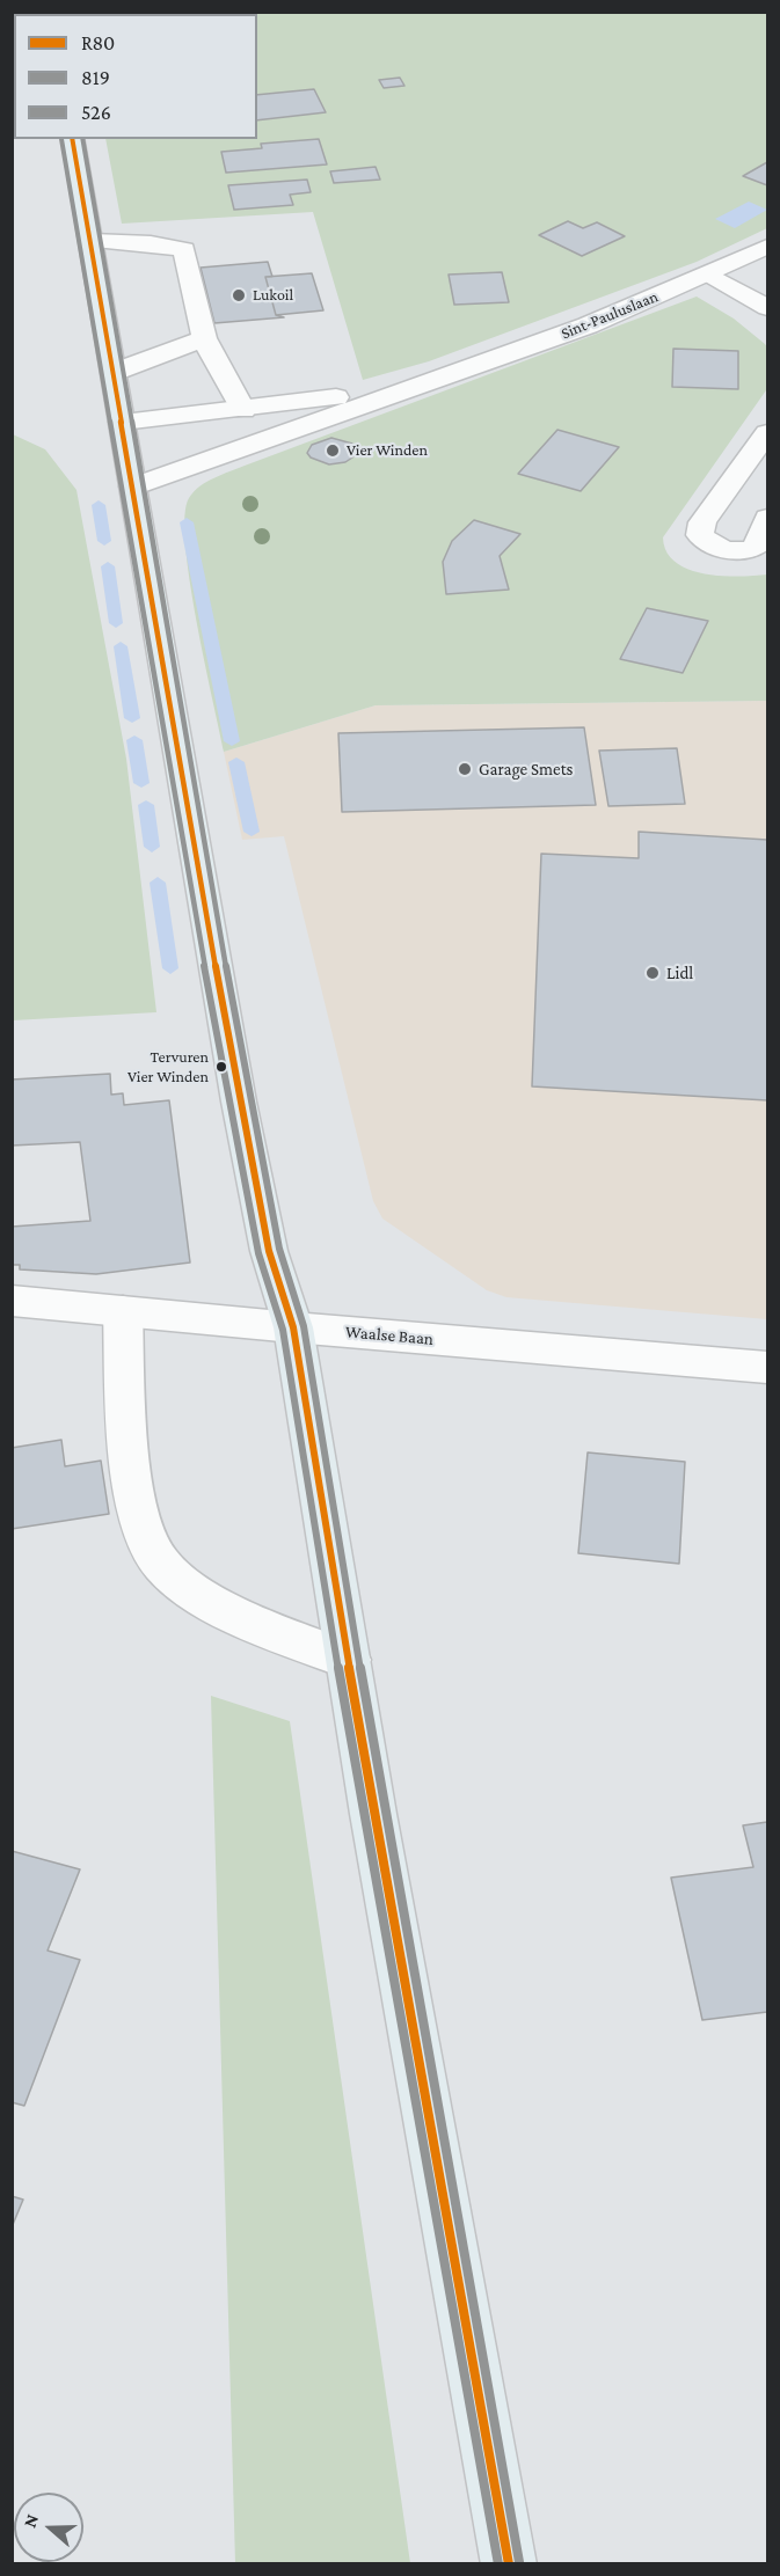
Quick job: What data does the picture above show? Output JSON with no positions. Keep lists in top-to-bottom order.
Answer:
{
  "streets": {
    "street": ["Sint-Pauluslaan", "Waalse Baan"]
  },
  "places": [
    "Lukoil",
    "Vier Winden",
    "Garage Smets",
    "Lidl",
    "Tervuren Vier Winden"
  ],
  "lines": ["transit line R80", "transit line 819", "transit line 526"],
  "legend": ["R80", "819", "526"],
  "north": "left"
}
